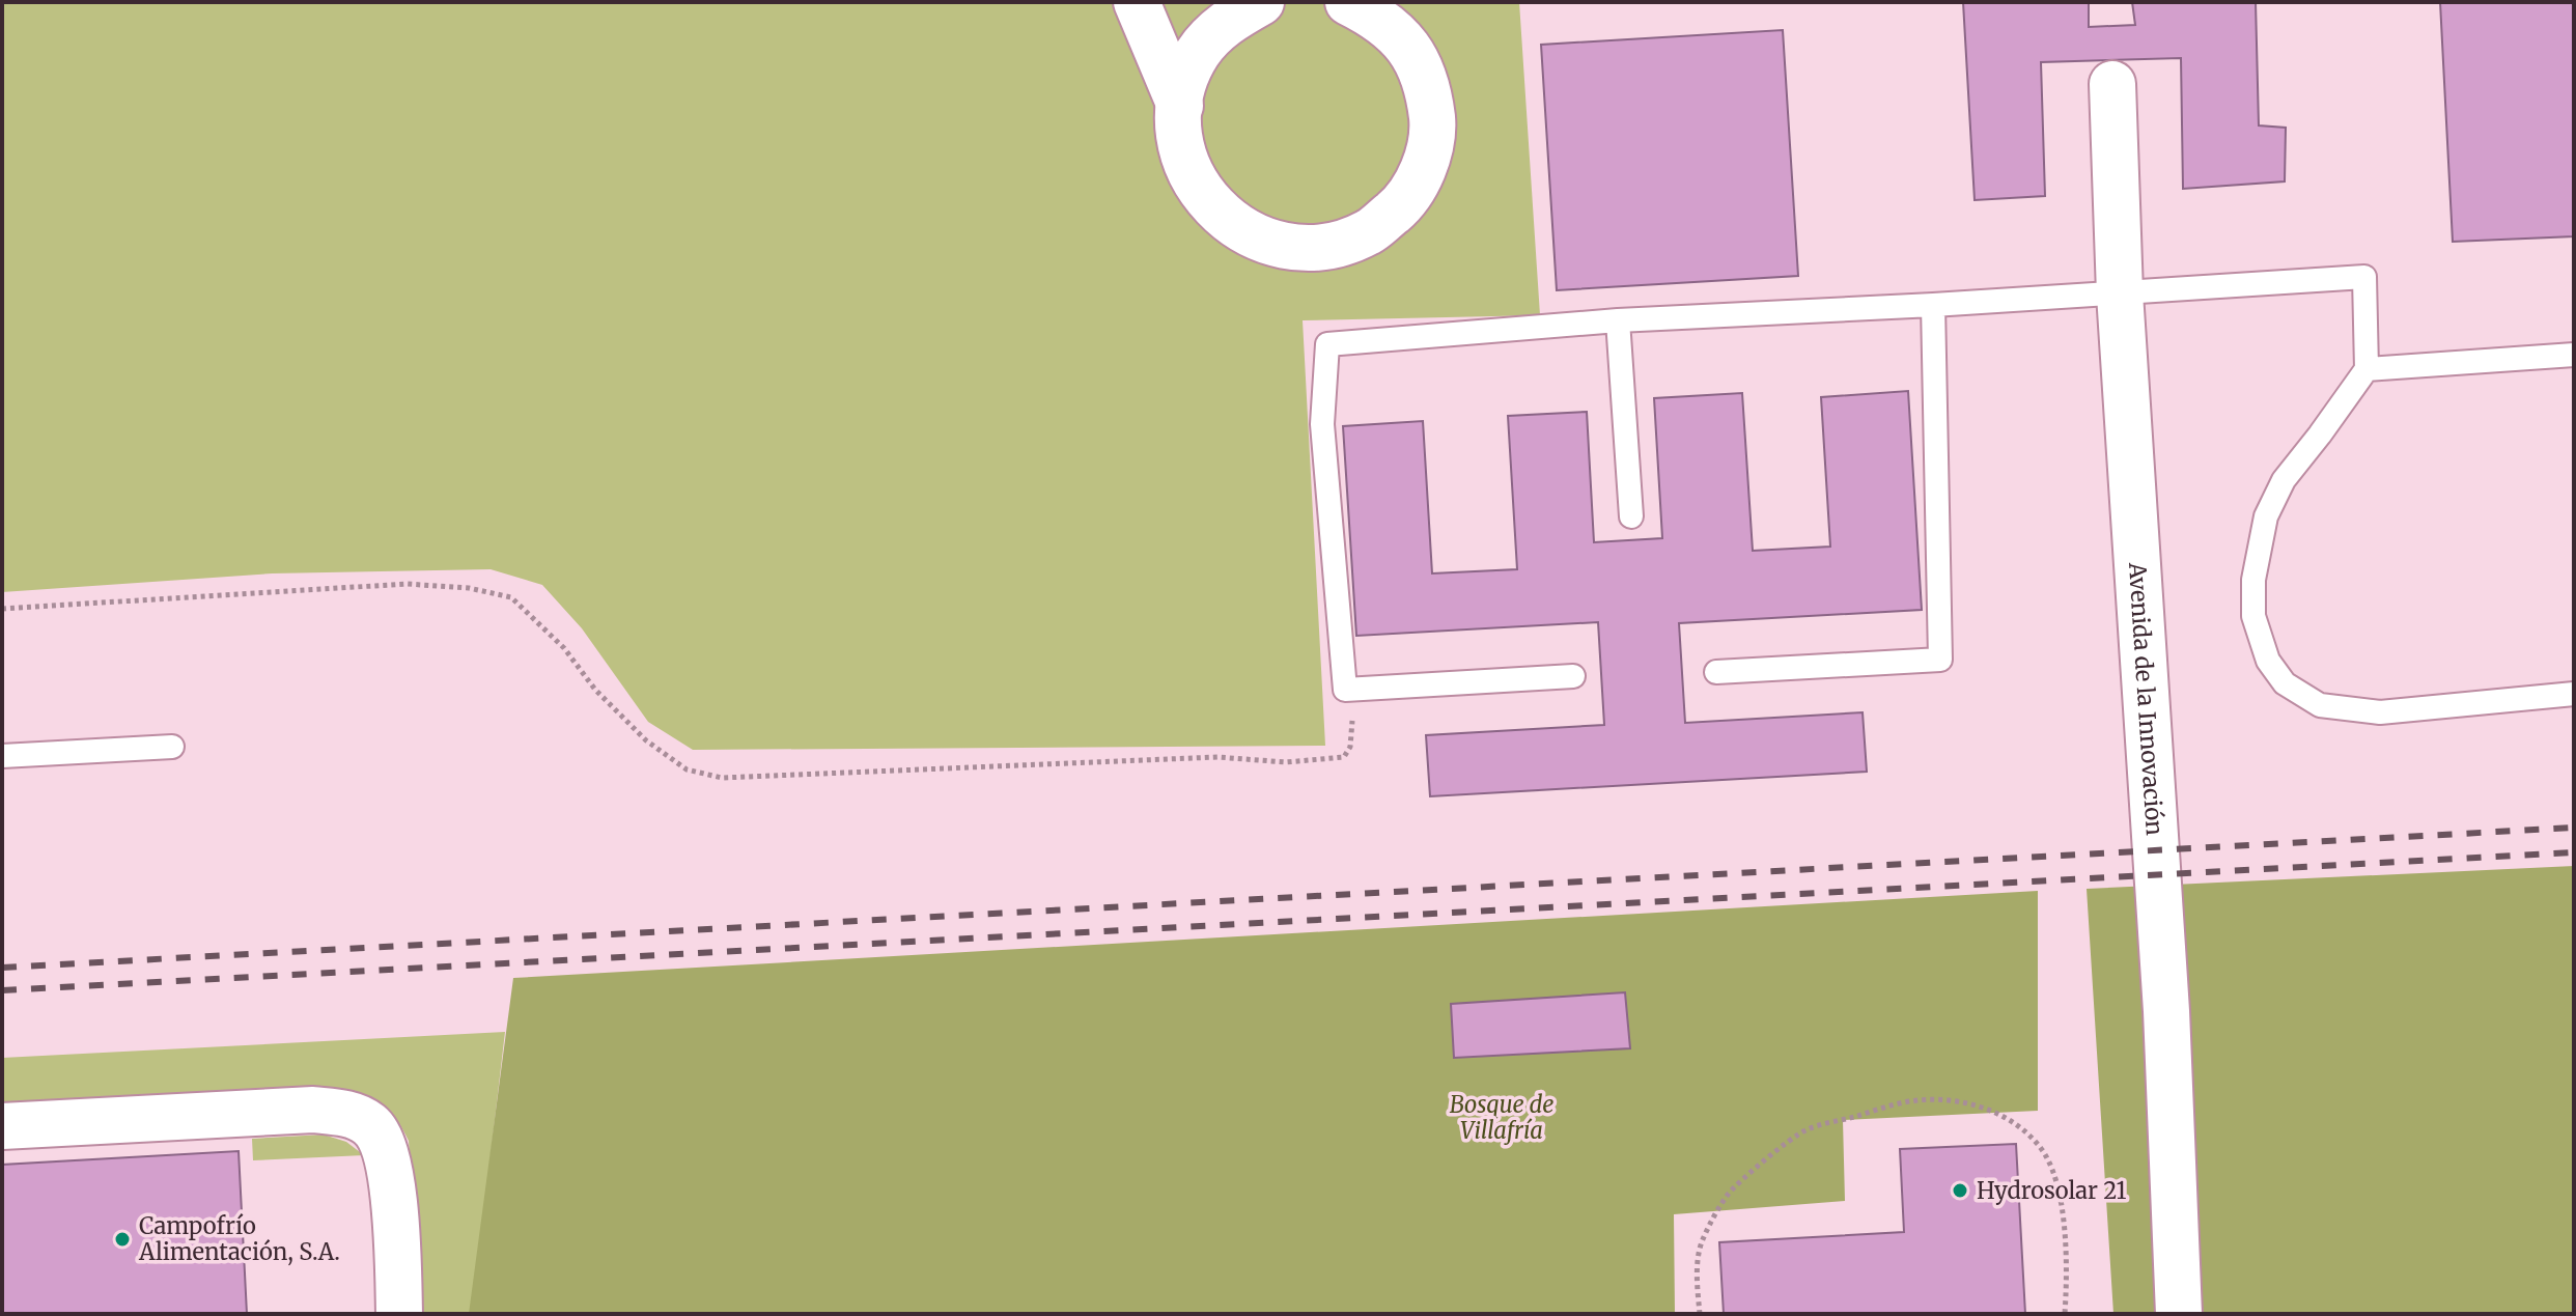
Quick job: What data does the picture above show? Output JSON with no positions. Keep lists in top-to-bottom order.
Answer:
{
  "streets": {
    "street": ["Avenida de la Innovación"]
  },
  "parks": ["Bosque de Villafría"],
  "places": ["Hydrosolar 21", "Campofrío Alimentación, S.A."]
}
